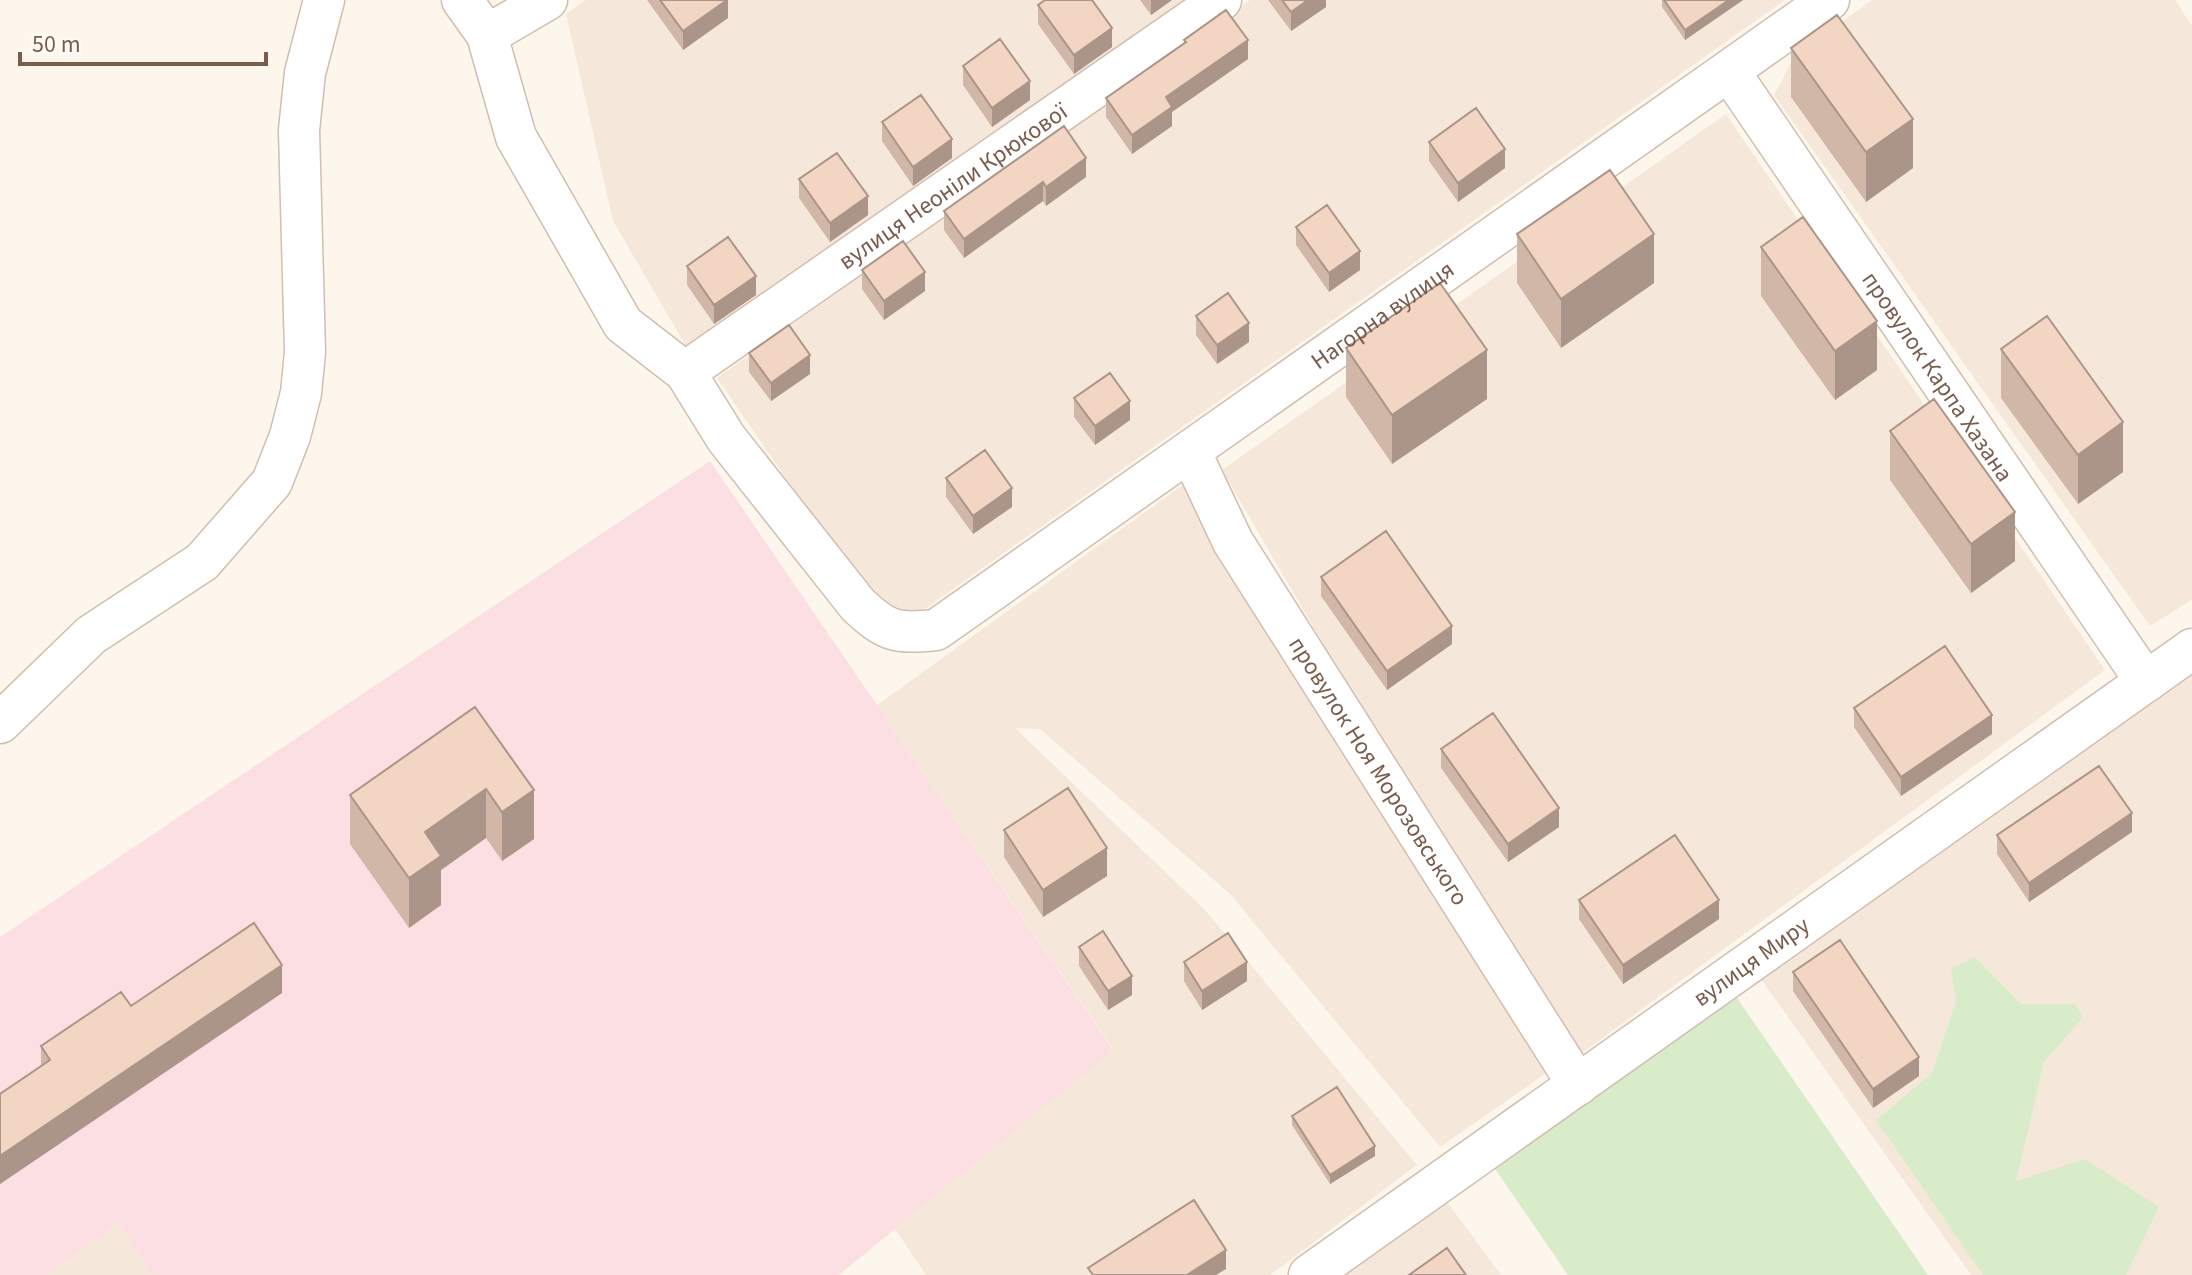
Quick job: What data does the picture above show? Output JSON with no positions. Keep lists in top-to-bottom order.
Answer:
{
  "streets": {
    "street": [
      "вулиця Неоніли Крюкової",
      "Нагорна вулиця",
      "провулок Карпа Хазана",
      "провулок Ноя Морозовського",
      "вулиця Миру"
    ]
  },
  "crossings": [
    ["вулиця Неоніли Крюкової", "Нагорна вулиця"],
    ["Нагорна вулиця", "провулок Карпа Хазана"],
    ["Нагорна вулиця", "провулок Ноя Морозовського"],
    ["провулок Карпа Хазана", "вулиця Миру"],
    ["провулок Ноя Морозовського", "вулиця Миру"]
  ],
  "scale_bar": "50 m"
}
